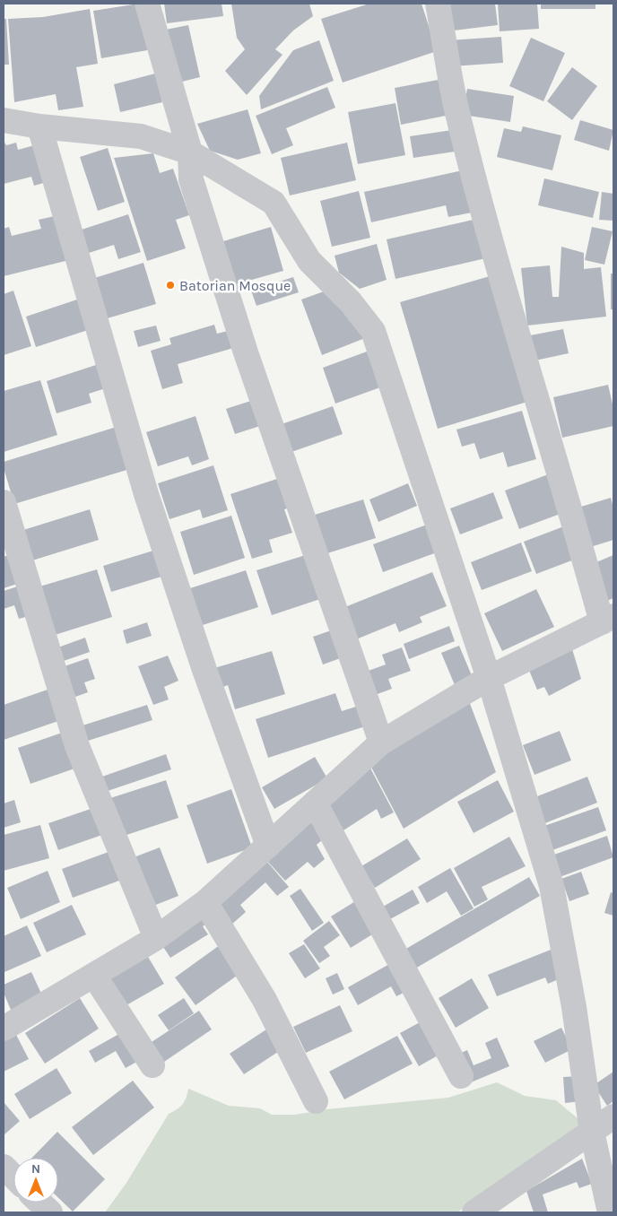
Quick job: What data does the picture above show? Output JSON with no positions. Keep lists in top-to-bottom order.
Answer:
{
  "places": ["Batorian Mosque"],
  "north": "top"
}
